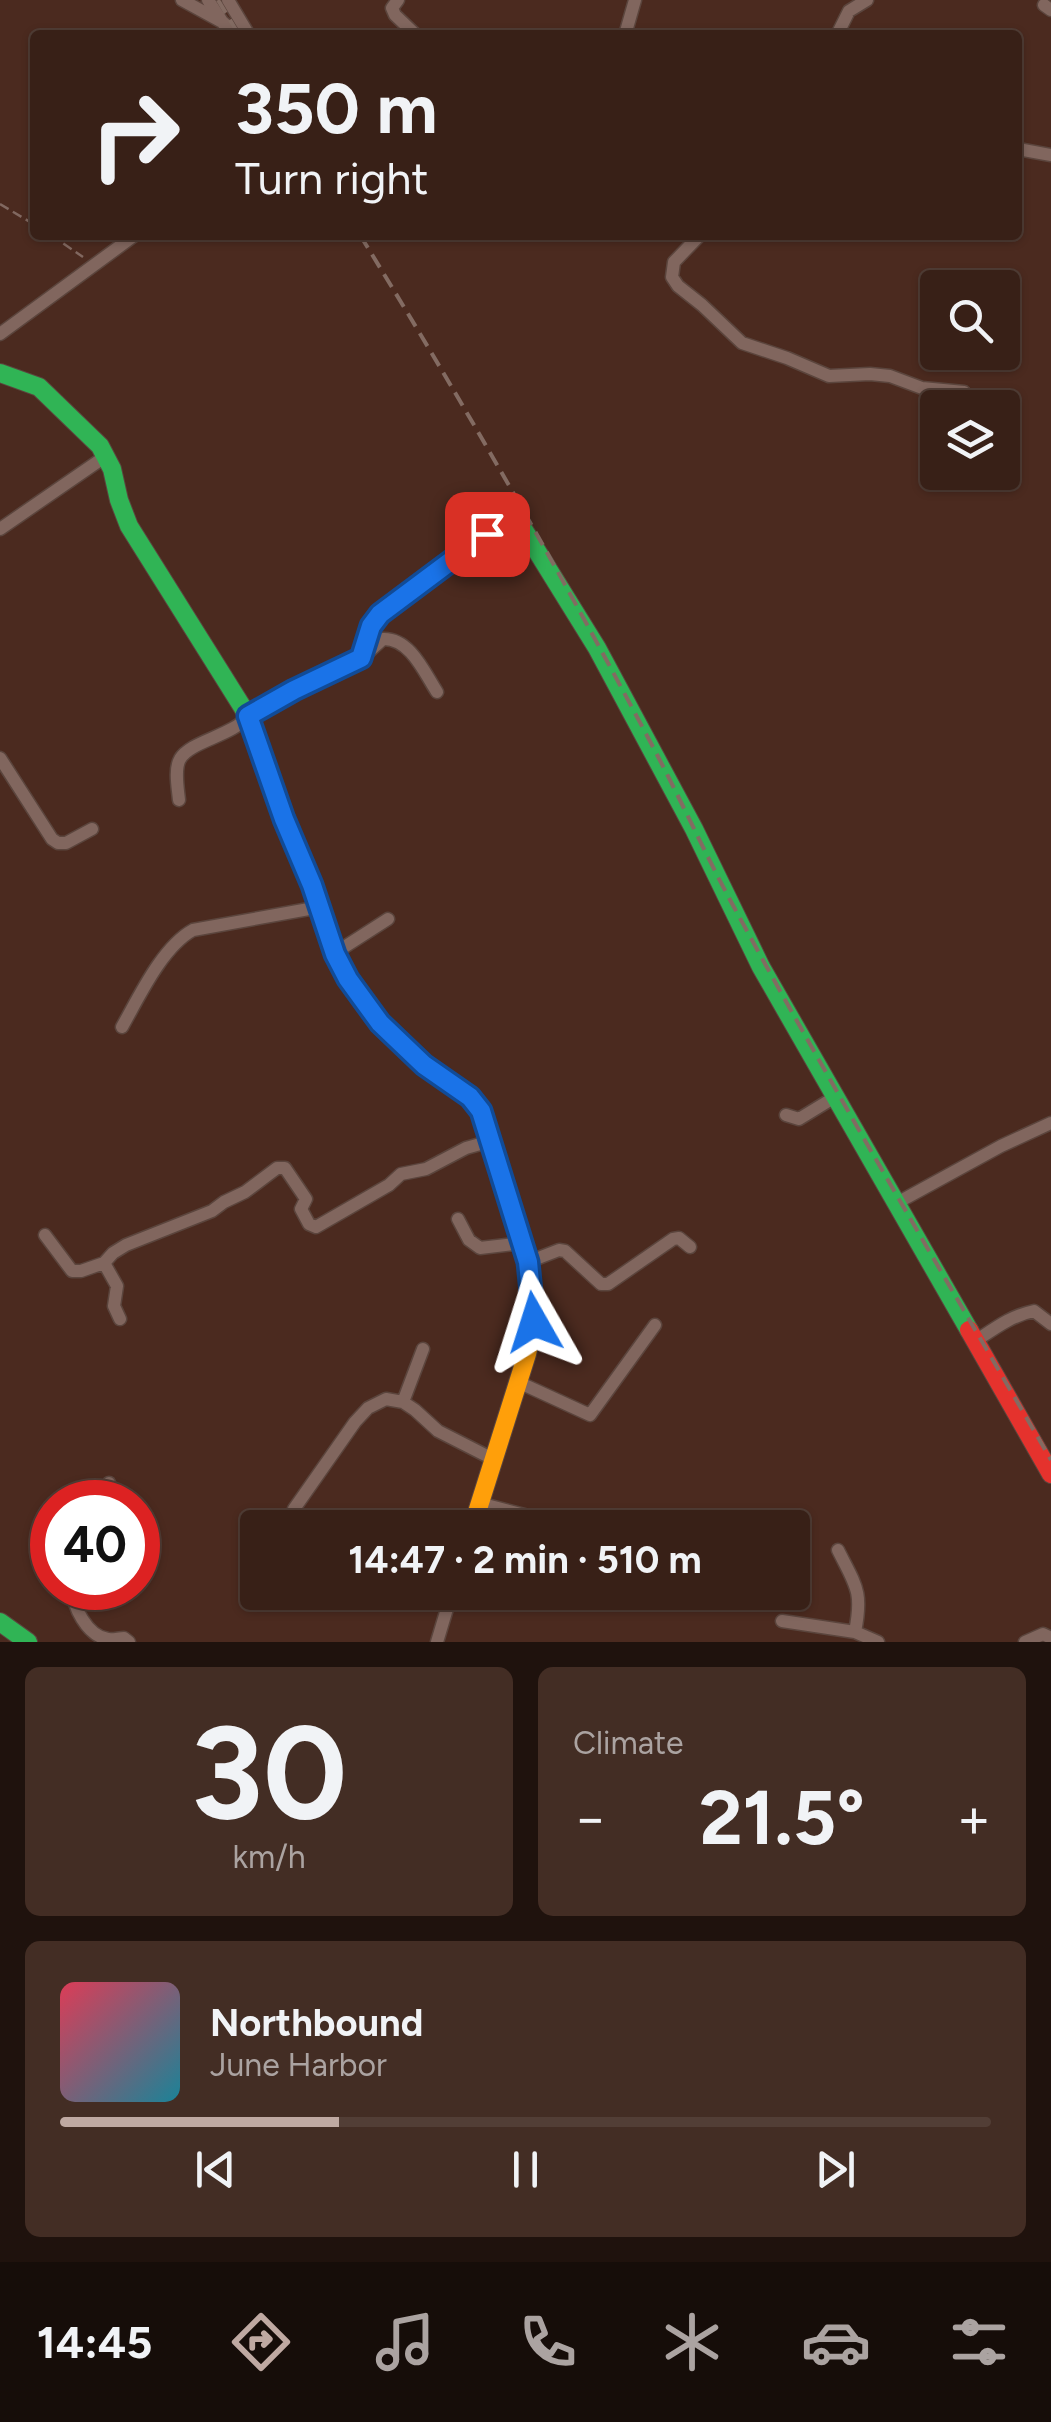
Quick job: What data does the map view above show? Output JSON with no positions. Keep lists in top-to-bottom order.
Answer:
{
  "page": {
    "turn": ["350 m", "Turn right"],
    "limit": "40",
    "trip": "14:47 · 2 min · 510 m",
    "tile": [
      ["30", "km/h"],
      "Climate"
    ],
    "heat": ["−", "21.5°", "+"],
    "song": ["Northbound", "June Harbor"],
    "tabs": "14:45"
  }
}
